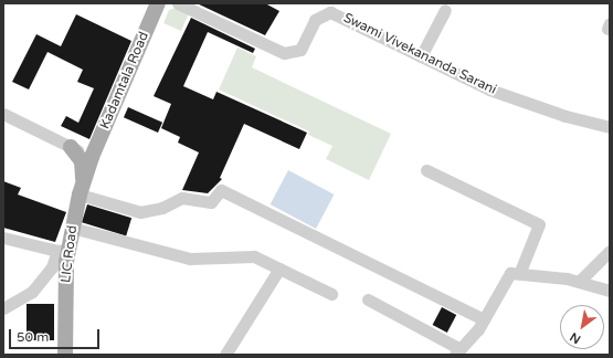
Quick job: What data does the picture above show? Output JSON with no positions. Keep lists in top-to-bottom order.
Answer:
{
  "streets": {
    "main road": ["Kadamtala Road", "LIC Road"],
    "street": ["Swami Vivekananda Sarani"]
  },
  "crossings": [
    ["Kadamtala Road", "LIC Road"]
  ],
  "scale_bar": "50 m",
  "north": "bottom left"
}
